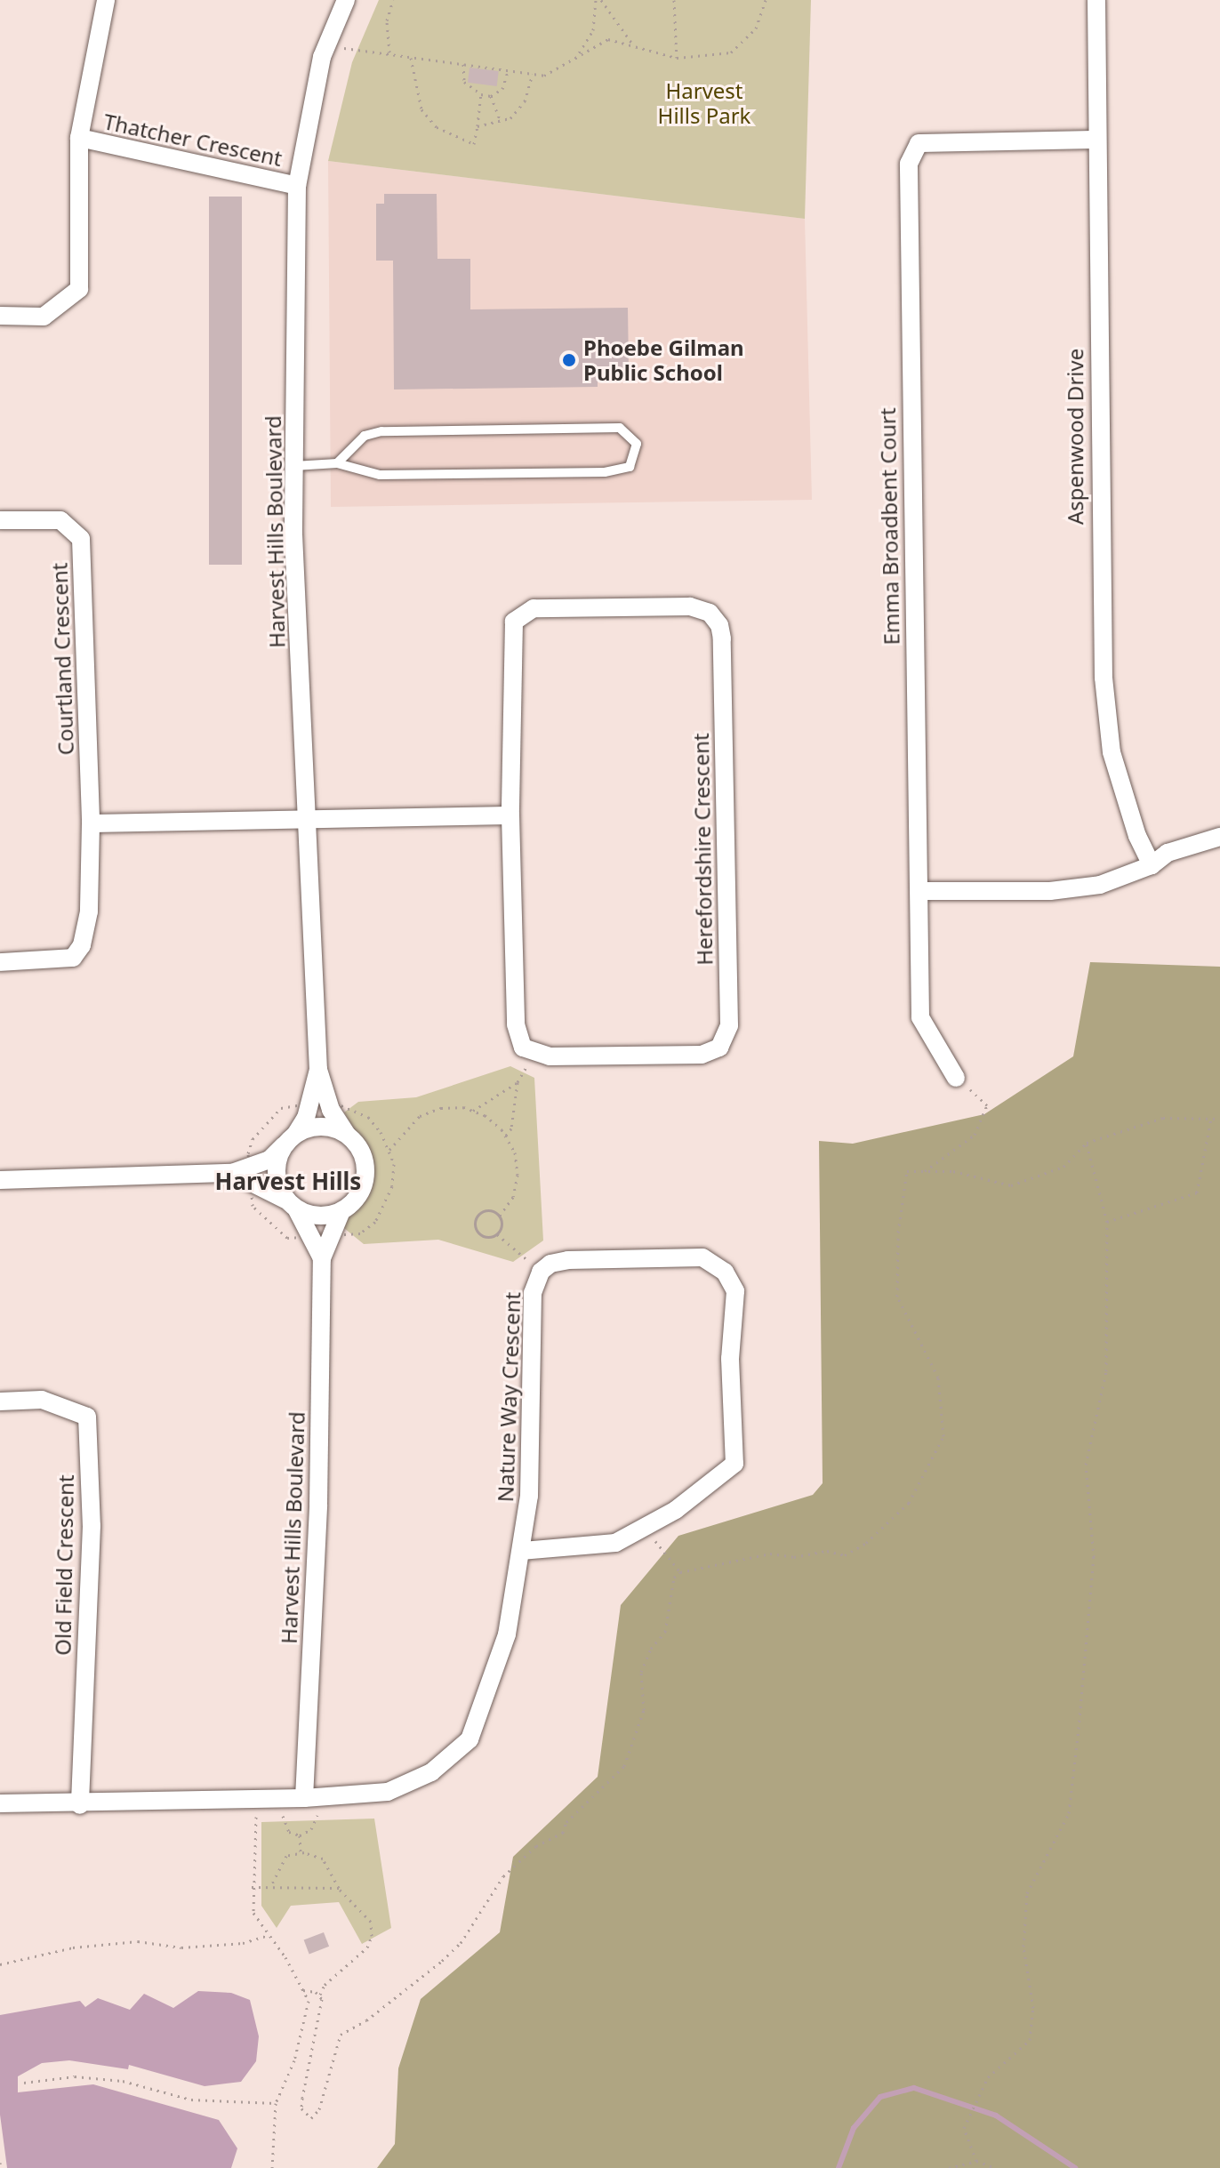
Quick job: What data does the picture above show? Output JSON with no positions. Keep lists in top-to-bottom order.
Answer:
{
  "streets": {
    "street": [
      "Thatcher Crescent",
      "Aspenwood Drive",
      "Emma Broadbent Court",
      "Harvest Hills Boulevard",
      "Courtland Crescent",
      "Herefordshire Crescent",
      "Nature Way Crescent",
      "Old Field Crescent"
    ]
  },
  "crossings": [
    ["Thatcher Crescent", "Harvest Hills Boulevard"],
    ["Aspenwood Drive", "Emma Broadbent Court"],
    ["Harvest Hills Boulevard", "Nature Way Crescent"]
  ],
  "districts": ["Harvest Hills"],
  "parks": ["Harvest Hills Park"],
  "places": ["Phoebe Gilman Public School"]
}
